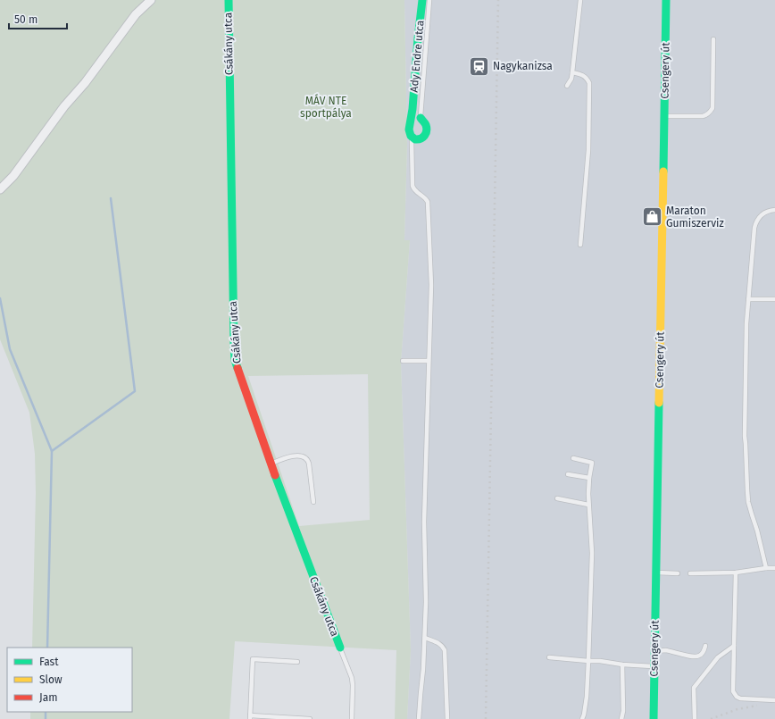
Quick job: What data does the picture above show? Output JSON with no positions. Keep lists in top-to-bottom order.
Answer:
{
  "streets": {
    "street": ["Csákány utca", "Ady Endre utca", "Csengery út"]
  },
  "parks": ["MÁV NTE sportpálya"],
  "places": {
    "station": ["Nagykanizsa"],
    "shop": ["Maraton Gumiszerviz"]
  },
  "legend": ["Fast", "Slow", "Jam"],
  "scale_bar": "50 m"
}
